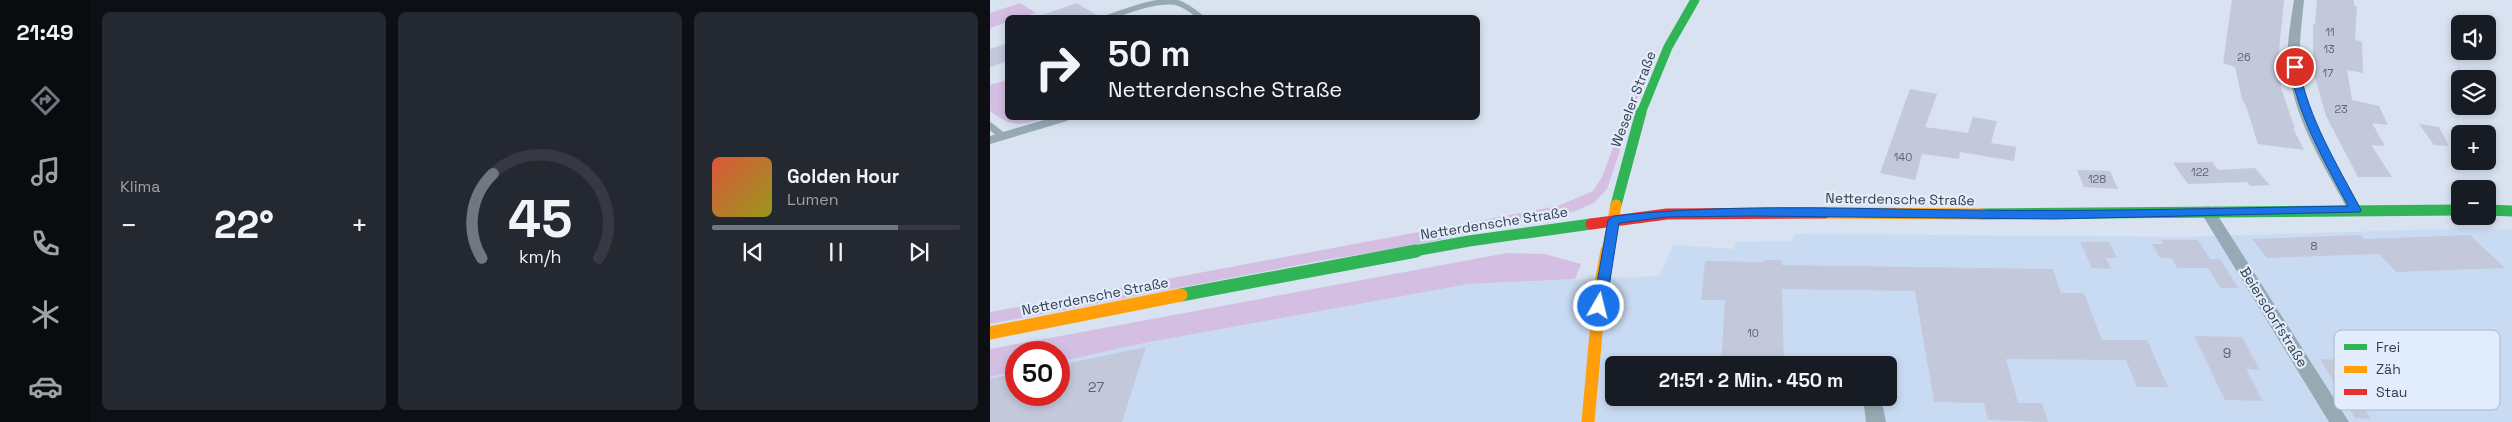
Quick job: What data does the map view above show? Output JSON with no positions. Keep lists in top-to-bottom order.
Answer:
{
  "streets": {
    "main road": ["Weseler Straße", "Netterdensche Straße"],
    "street": ["Beiersdorfstraße"]
  },
  "crossings": [
    ["Weseler Straße", "Netterdensche Straße"],
    ["Netterdensche Straße", "Beiersdorfstraße"]
  ],
  "house_numbers": [
    "11",
    "13",
    "26",
    "17",
    "23",
    "140",
    "122",
    "128",
    "8",
    "10",
    "9",
    "27"
  ],
  "legend": ["Frei", "Zäh", "Stau"],
  "page": {
    "tabs": "21:49",
    "tile": "Klima",
    "map_buttons": ["+", "−"],
    "turn": ["50 m", "Netterdensche Straße"],
    "song": ["Golden Hour", "Lumen"],
    "heat": ["−", "22°", "+"],
    "limit": "50",
    "trip": "21:51 · 2 Min. · 450 m",
    "gauge": ["45", "km/h"]
  }
}
